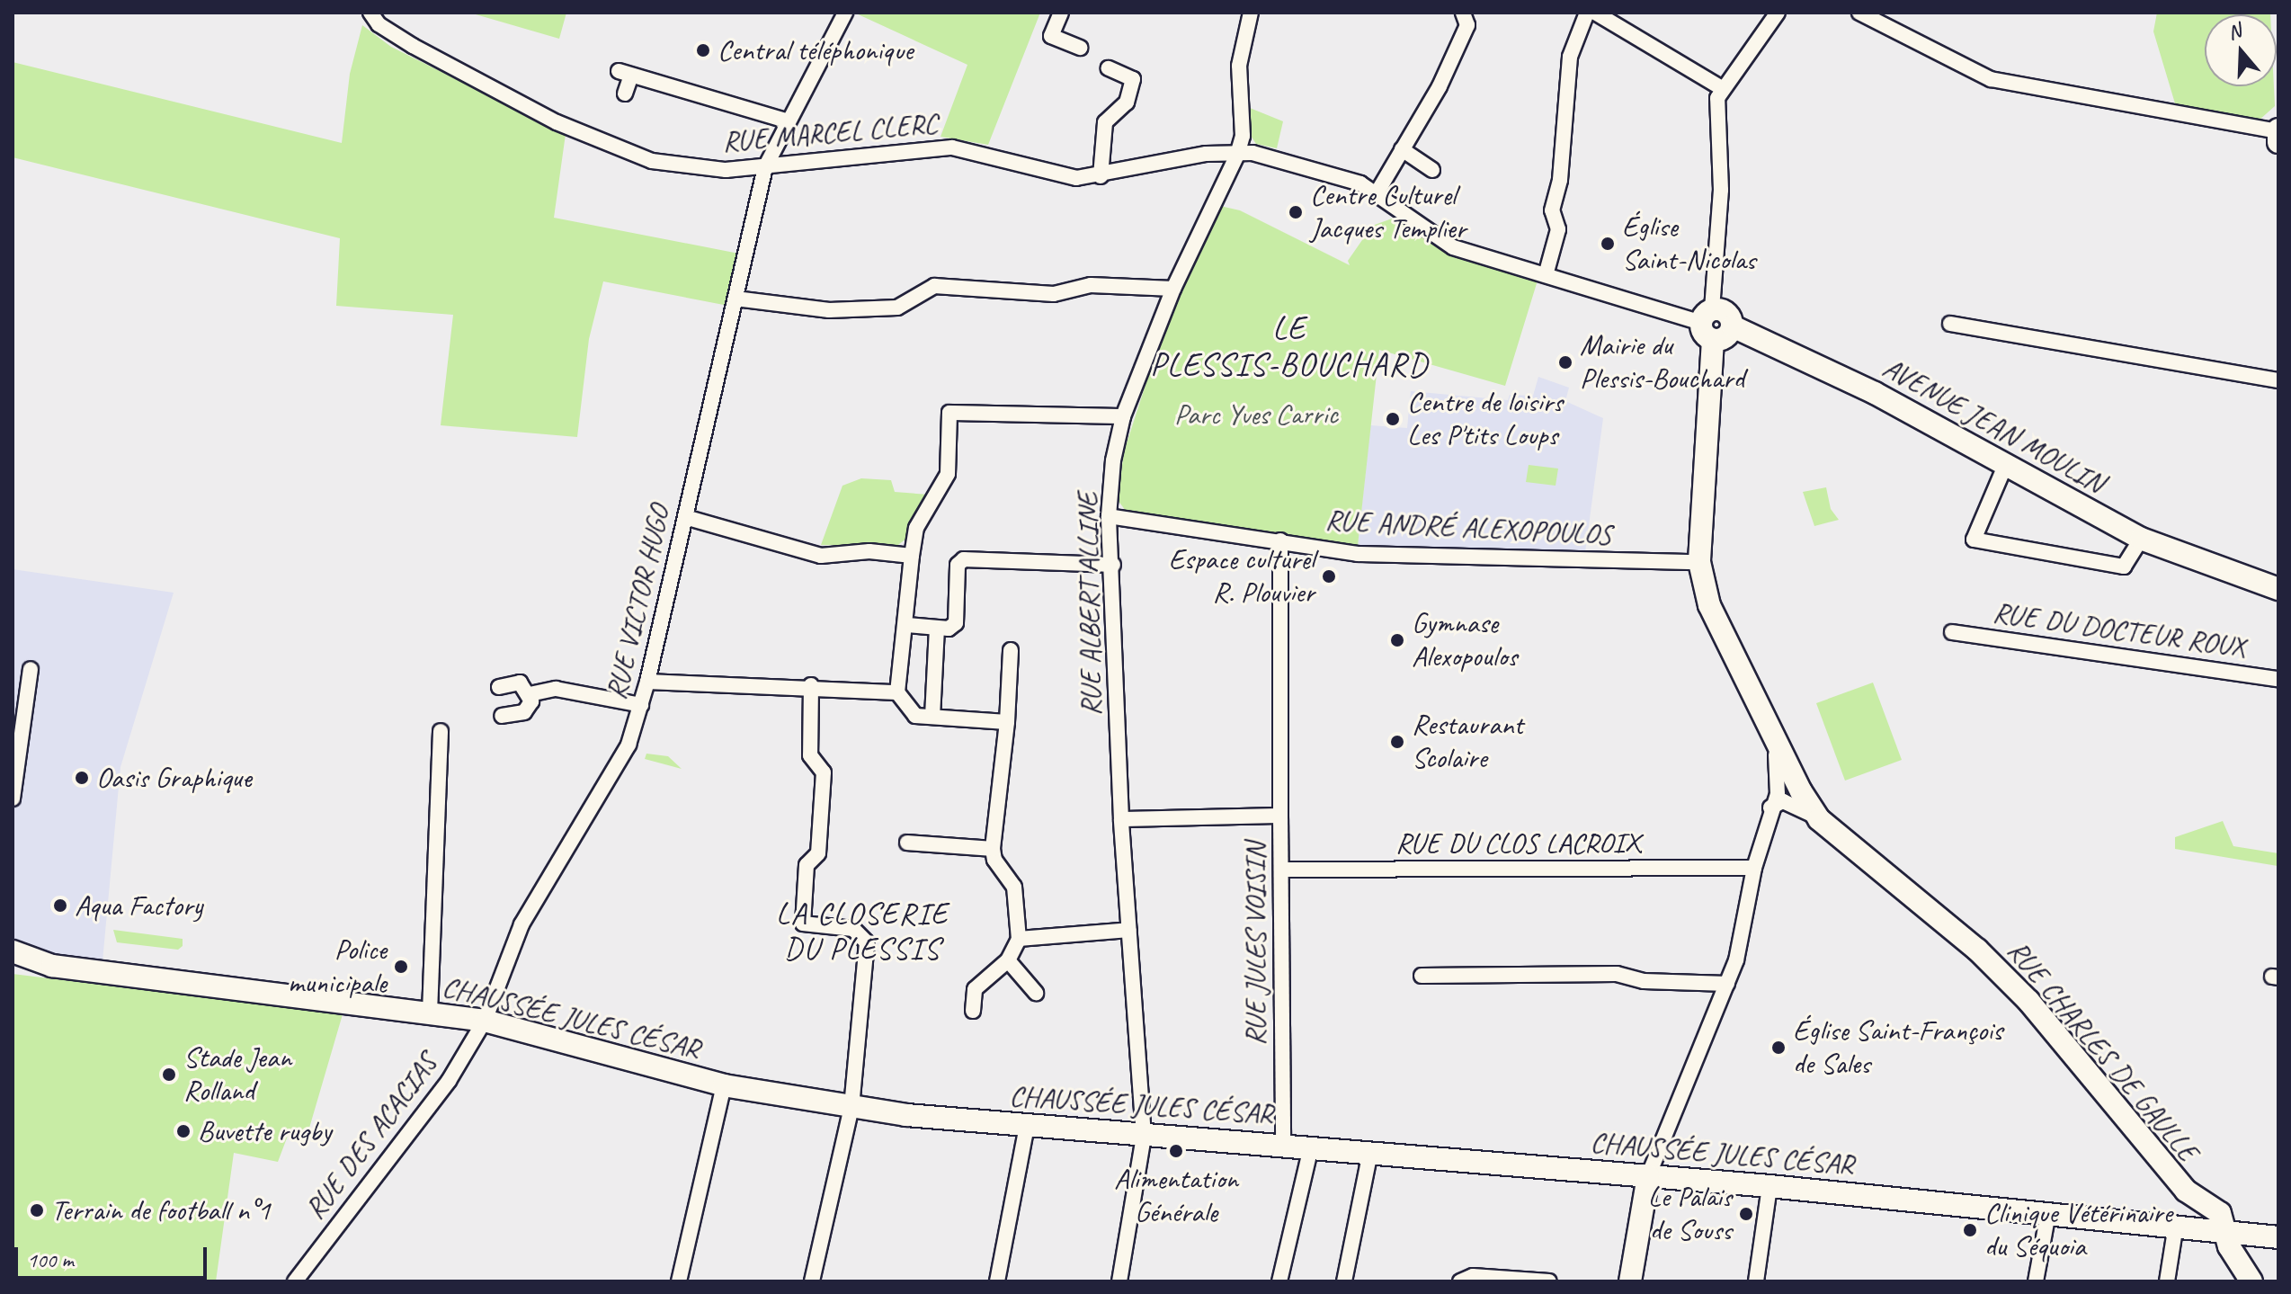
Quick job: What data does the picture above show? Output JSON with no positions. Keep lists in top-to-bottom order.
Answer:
{
  "streets": {
    "street": [
      "RUE MARCEL CLERC",
      "AVENUE JEAN MOULIN",
      "RUE ANDRÉ ALEXOPOULOS",
      "RUE VICTOR HUGO",
      "RUE ALBERT ALLINE",
      "RUE DU DOCTEUR ROUX",
      "RUE DU CLOS LACROIX",
      "RUE JULES VOISIN",
      "CHAUSSÉE JULES CÉSAR",
      "RUE CHARLES DE GAULLE",
      "RUE DES ACACIAS"
    ]
  },
  "crossings": [
    ["RUE MARCEL CLERC", "AVENUE JEAN MOULIN"],
    ["RUE MARCEL CLERC", "RUE VICTOR HUGO"],
    ["RUE MARCEL CLERC", "RUE ALBERT ALLINE"],
    ["RUE MARCEL CLERC", "RUE CHARLES DE GAULLE"],
    ["AVENUE JEAN MOULIN", "RUE CHARLES DE GAULLE"],
    ["RUE ANDRÉ ALEXOPOULOS", "RUE ALBERT ALLINE"],
    ["RUE ANDRÉ ALEXOPOULOS", "RUE CHARLES DE GAULLE"],
    ["RUE VICTOR HUGO", "CHAUSSÉE JULES CÉSAR"],
    ["RUE VICTOR HUGO", "RUE DES ACACIAS"],
    ["RUE ALBERT ALLINE", "RUE JULES VOISIN"],
    ["RUE ALBERT ALLINE", "CHAUSSÉE JULES CÉSAR"],
    ["RUE DU CLOS LACROIX", "RUE JULES VOISIN"],
    ["RUE JULES VOISIN", "CHAUSSÉE JULES CÉSAR"],
    ["CHAUSSÉE JULES CÉSAR", "RUE CHARLES DE GAULLE"],
    ["CHAUSSÉE JULES CÉSAR", "RUE DES ACACIAS"]
  ],
  "districts": ["LE PLESSIS-BOUCHARD", "LA CLOSERIE DU PLESSIS"],
  "parks": ["Parc Yves Carric"],
  "places": [
    "Central téléphonique",
    "Centre Culturel Jacques Templier",
    "Église Saint-Nicolas",
    "Mairie du Plessis-Bouchard",
    "Centre de loisirs Les P'tits Loups",
    "Espace culturel R. Plouvier",
    "Gymnase Alexopoulos",
    "Restaurant Scolaire",
    "Oasis Graphique",
    "Aqua Factory",
    "Police municipale",
    "Église Saint-François de Sales",
    "Stade Jean Rolland",
    "Buvette rugby",
    "Alimentation Générale",
    "Terrain de football n°1",
    "Le Palais de Souss",
    "Clinique Vétérinaire du Séquoia"
  ],
  "scale_bar": "100 m",
  "north": "top"
}
